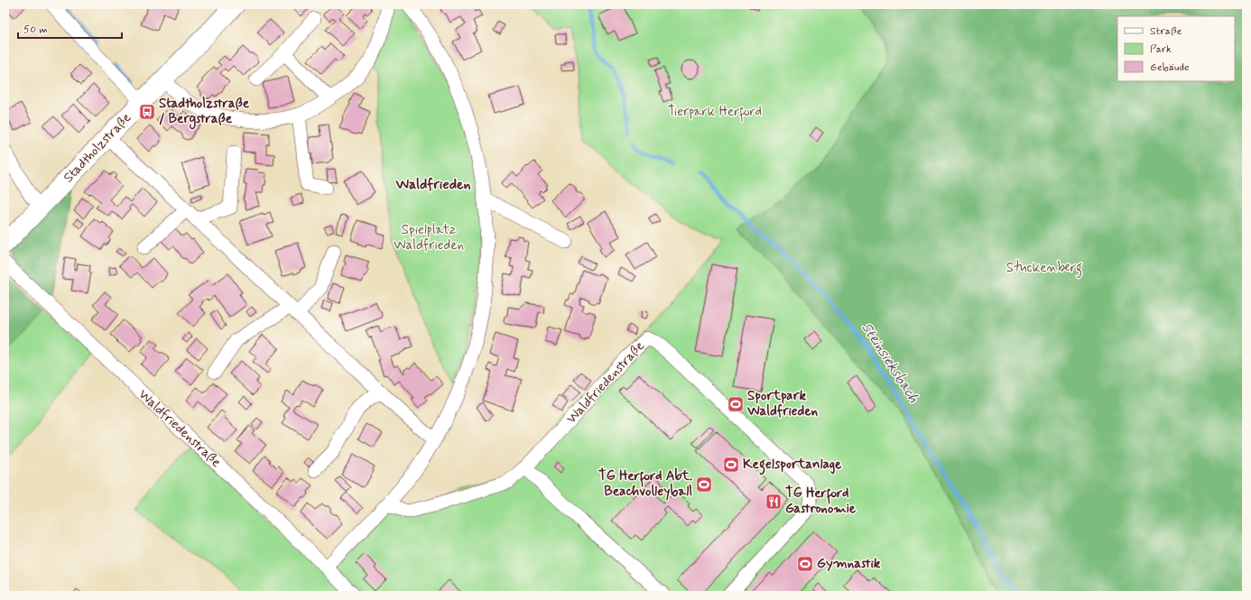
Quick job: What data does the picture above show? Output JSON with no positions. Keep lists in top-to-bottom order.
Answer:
{
  "streets": {
    "street": ["Stadtholzstraße", "Waldfriedenstraße"]
  },
  "districts": ["Waldfrieden"],
  "water": ["Steinsieksbach"],
  "parks": ["Tierpark Herford", "Spielplatz Waldfrieden", "Stuckenberg"],
  "places": {
    "bus stop": ["Stadtholzstraße / Bergstraße"],
    "sports": [
      "Sportpark Waldfrieden",
      "Kegelsportanlage",
      "TG Herford Abt. Beachvolleyball",
      "Gymnastik"
    ],
    "restaurant": ["TG Herford Gastronomie"]
  },
  "legend": ["Straße", "Park", "Gebäude"],
  "scale_bar": "50 m"
}
